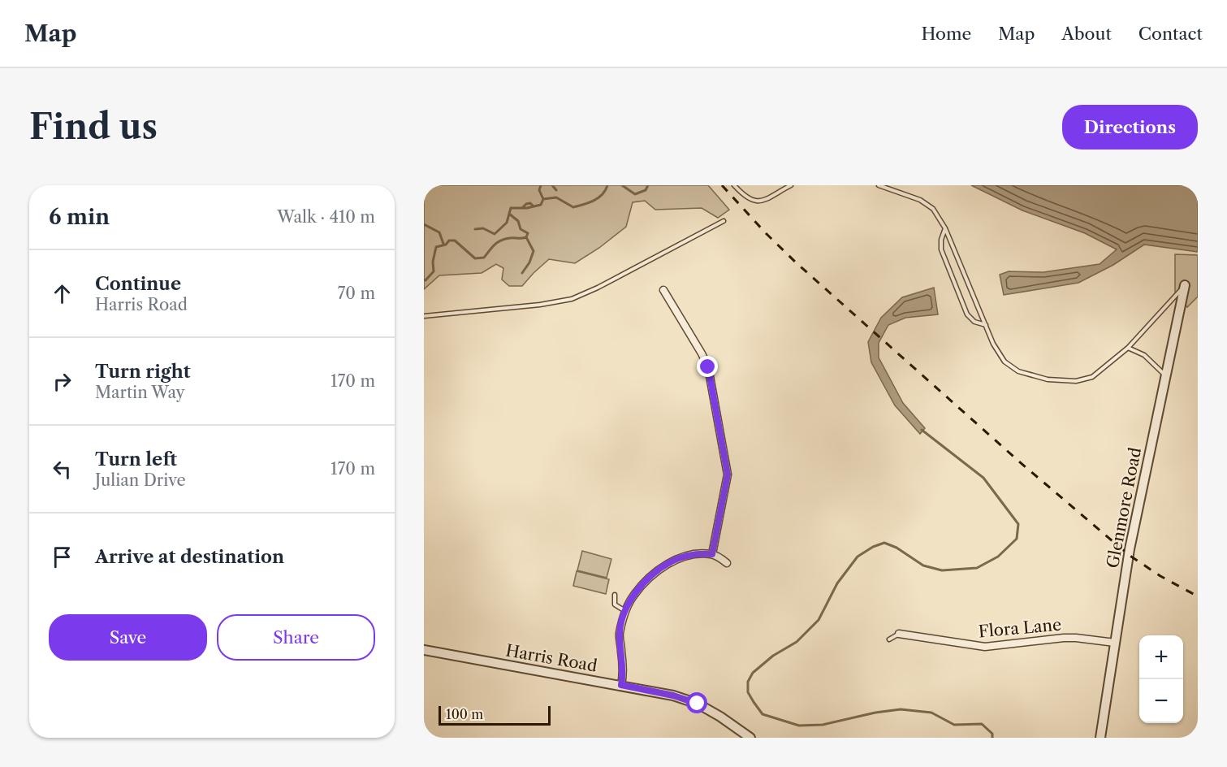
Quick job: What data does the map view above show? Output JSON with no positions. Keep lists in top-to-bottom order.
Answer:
{
  "streets": {
    "street": ["Glenmore Road", "Flora Lane", "Harris Road"]
  },
  "crossings": [
    ["Glenmore Road", "Flora Lane"]
  ],
  "scale_bar": "100 m",
  "page": {
    "header": "Map",
    "nav": [
      "Home",
      "Map",
      "About",
      "Contact"
    ],
    "buttons": [
      "Directions",
      ["Save", "Share"]
    ],
    "title": "Find us",
    "heading": ["6 min", "Walk · 410 m"],
    "list": [
      ["Continue", "Harris Road", "70 m"],
      ["Turn right", "Martin Way", "170 m"],
      ["Turn left", "Julian Drive", "170 m"],
      "Arrive at destination"
    ],
    "map_buttons": ["+", "−"],
    "scale": "100 m"
  }
}
